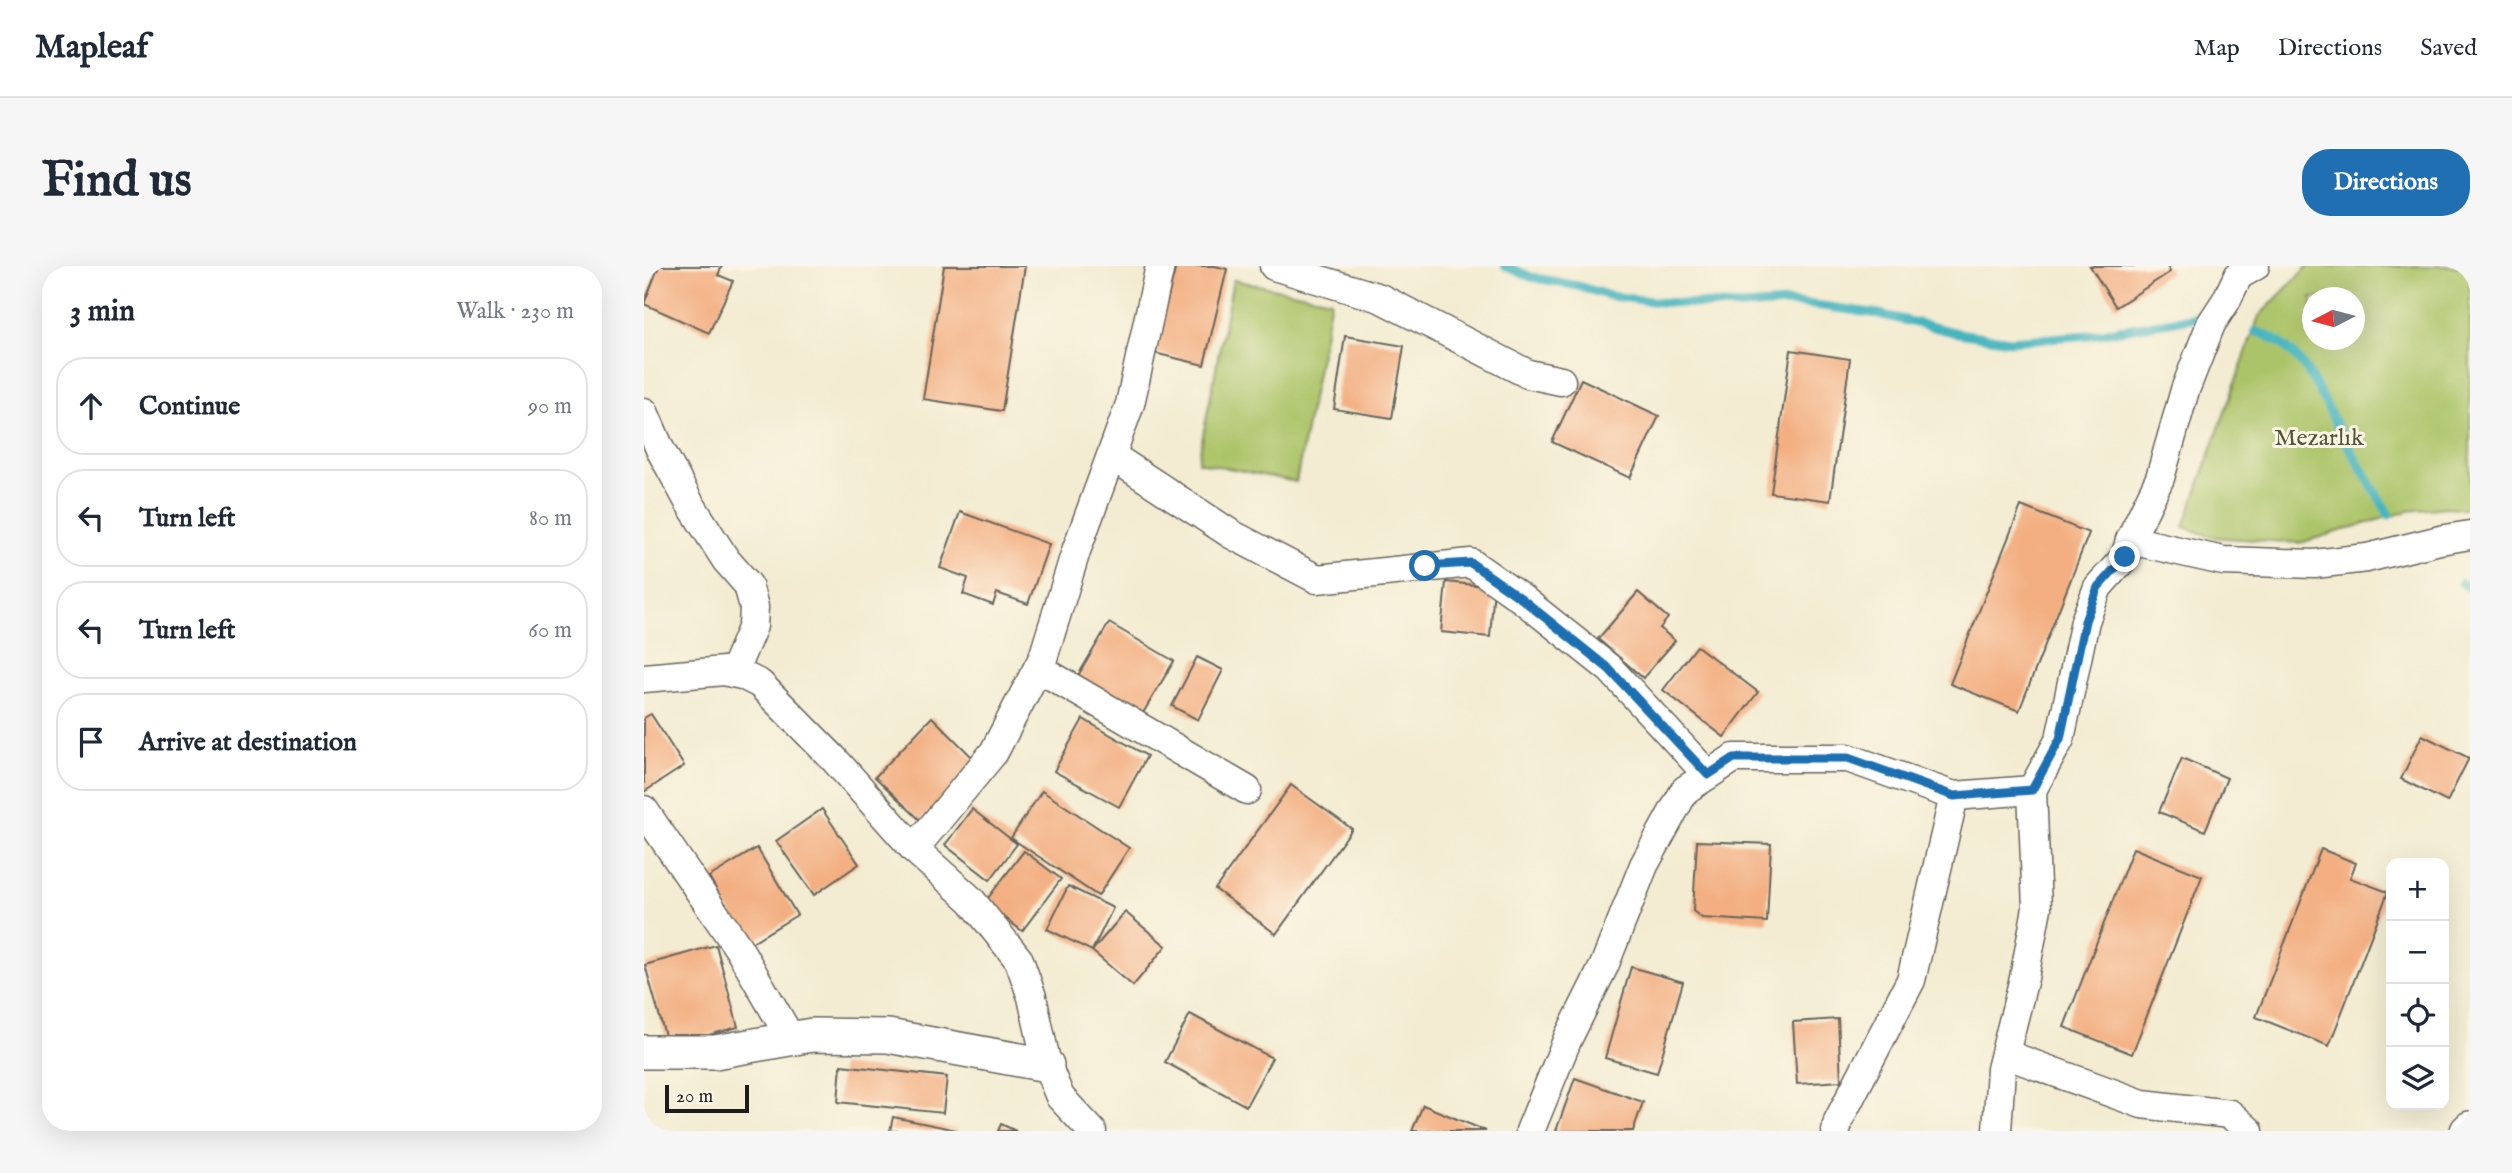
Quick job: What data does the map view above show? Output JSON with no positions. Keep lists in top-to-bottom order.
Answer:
{
  "parks": ["Mezarlık"],
  "scale_bar": "20 m",
  "north": "left",
  "page": {
    "header": "Mapleaf",
    "nav": ["Map", "Directions", "Saved"],
    "buttons": "Directions",
    "title": "Find us",
    "heading": ["3 min", "Walk · 230 m"],
    "list": [
      ["Continue", "90 m"],
      ["Turn left", "80 m"],
      ["Turn left", "60 m"],
      "Arrive at destination"
    ],
    "map_buttons": ["+", "−"],
    "scale": "20 m"
  }
}
